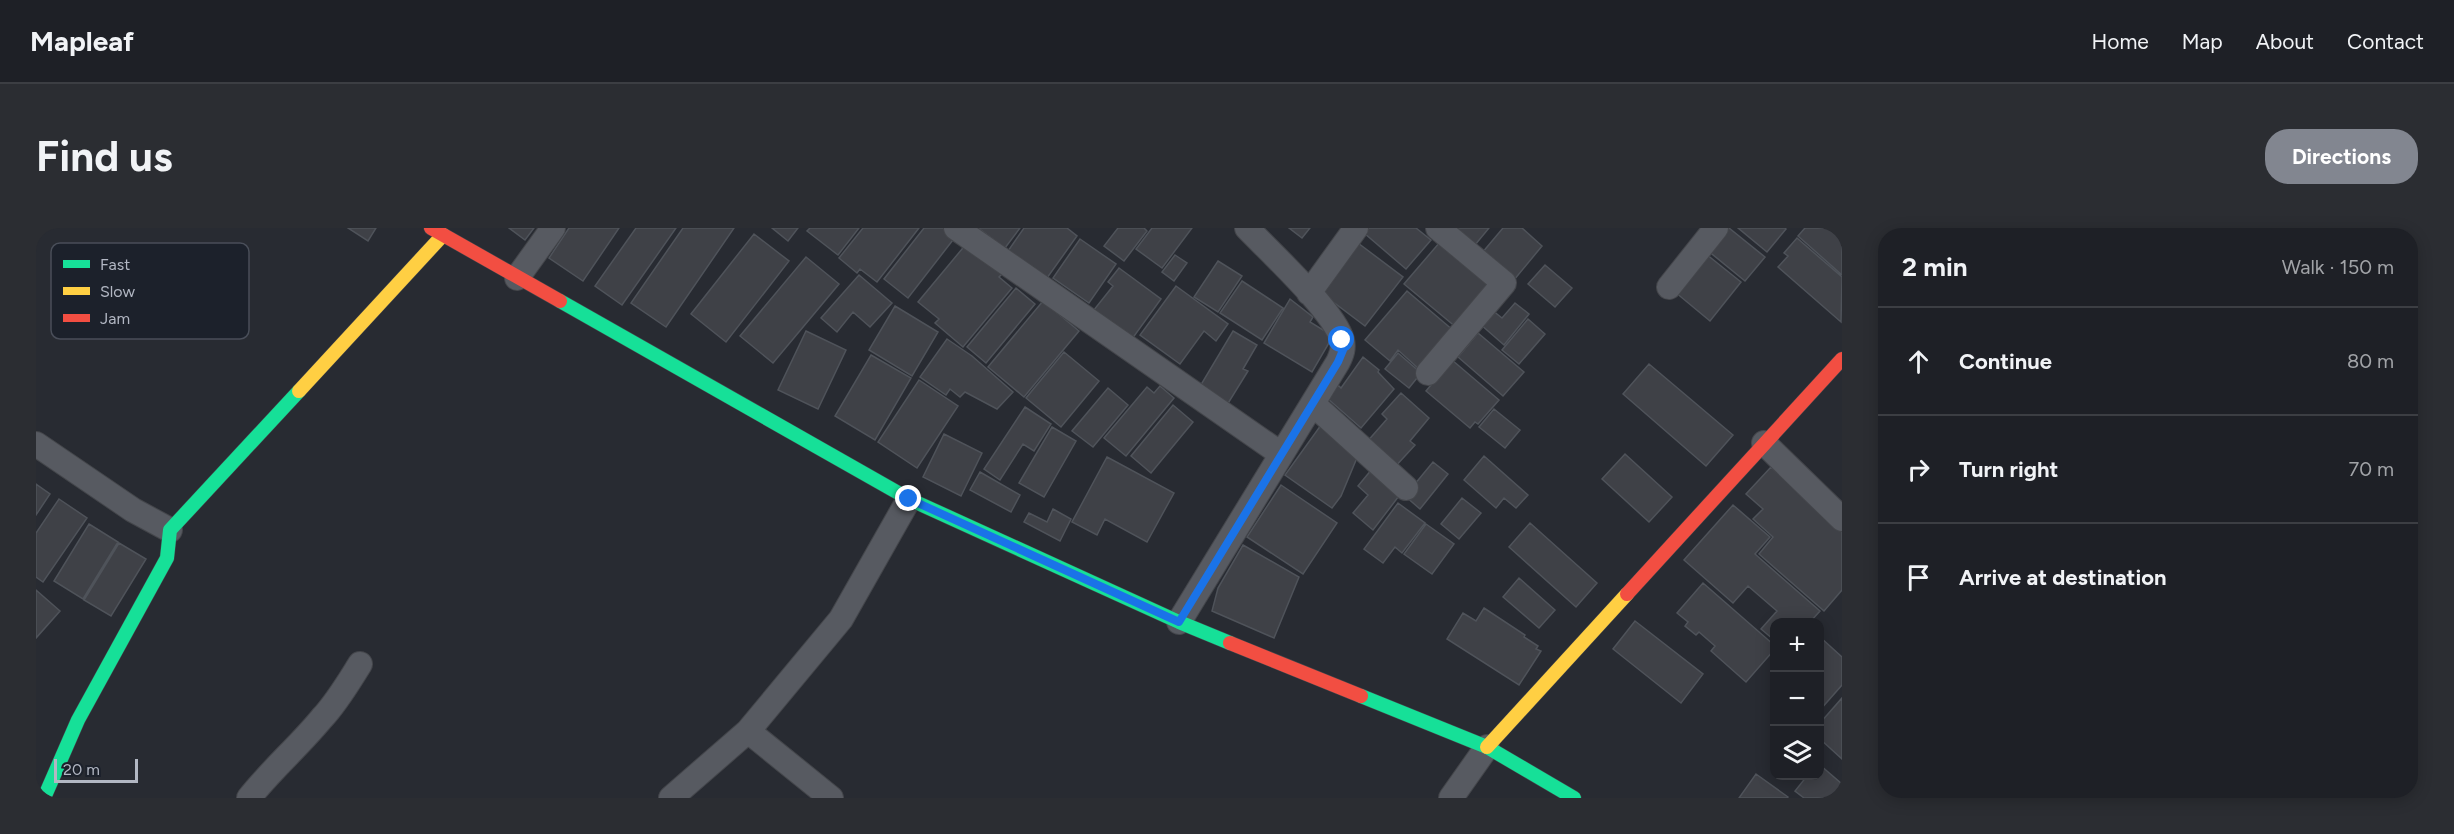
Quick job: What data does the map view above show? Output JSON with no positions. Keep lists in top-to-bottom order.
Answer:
{
  "legend": ["Fast", "Slow", "Jam"],
  "scale_bar": "20 m",
  "page": {
    "header": "Mapleaf",
    "nav": [
      "Home",
      "Map",
      "About",
      "Contact"
    ],
    "buttons": "Directions",
    "title": "Find us",
    "heading": ["2 min", "Walk · 150 m"],
    "list": [
      ["Continue", "80 m"],
      ["Turn right", "70 m"],
      "Arrive at destination"
    ],
    "map_buttons": ["+", "−"],
    "scale": "20 m"
  }
}
